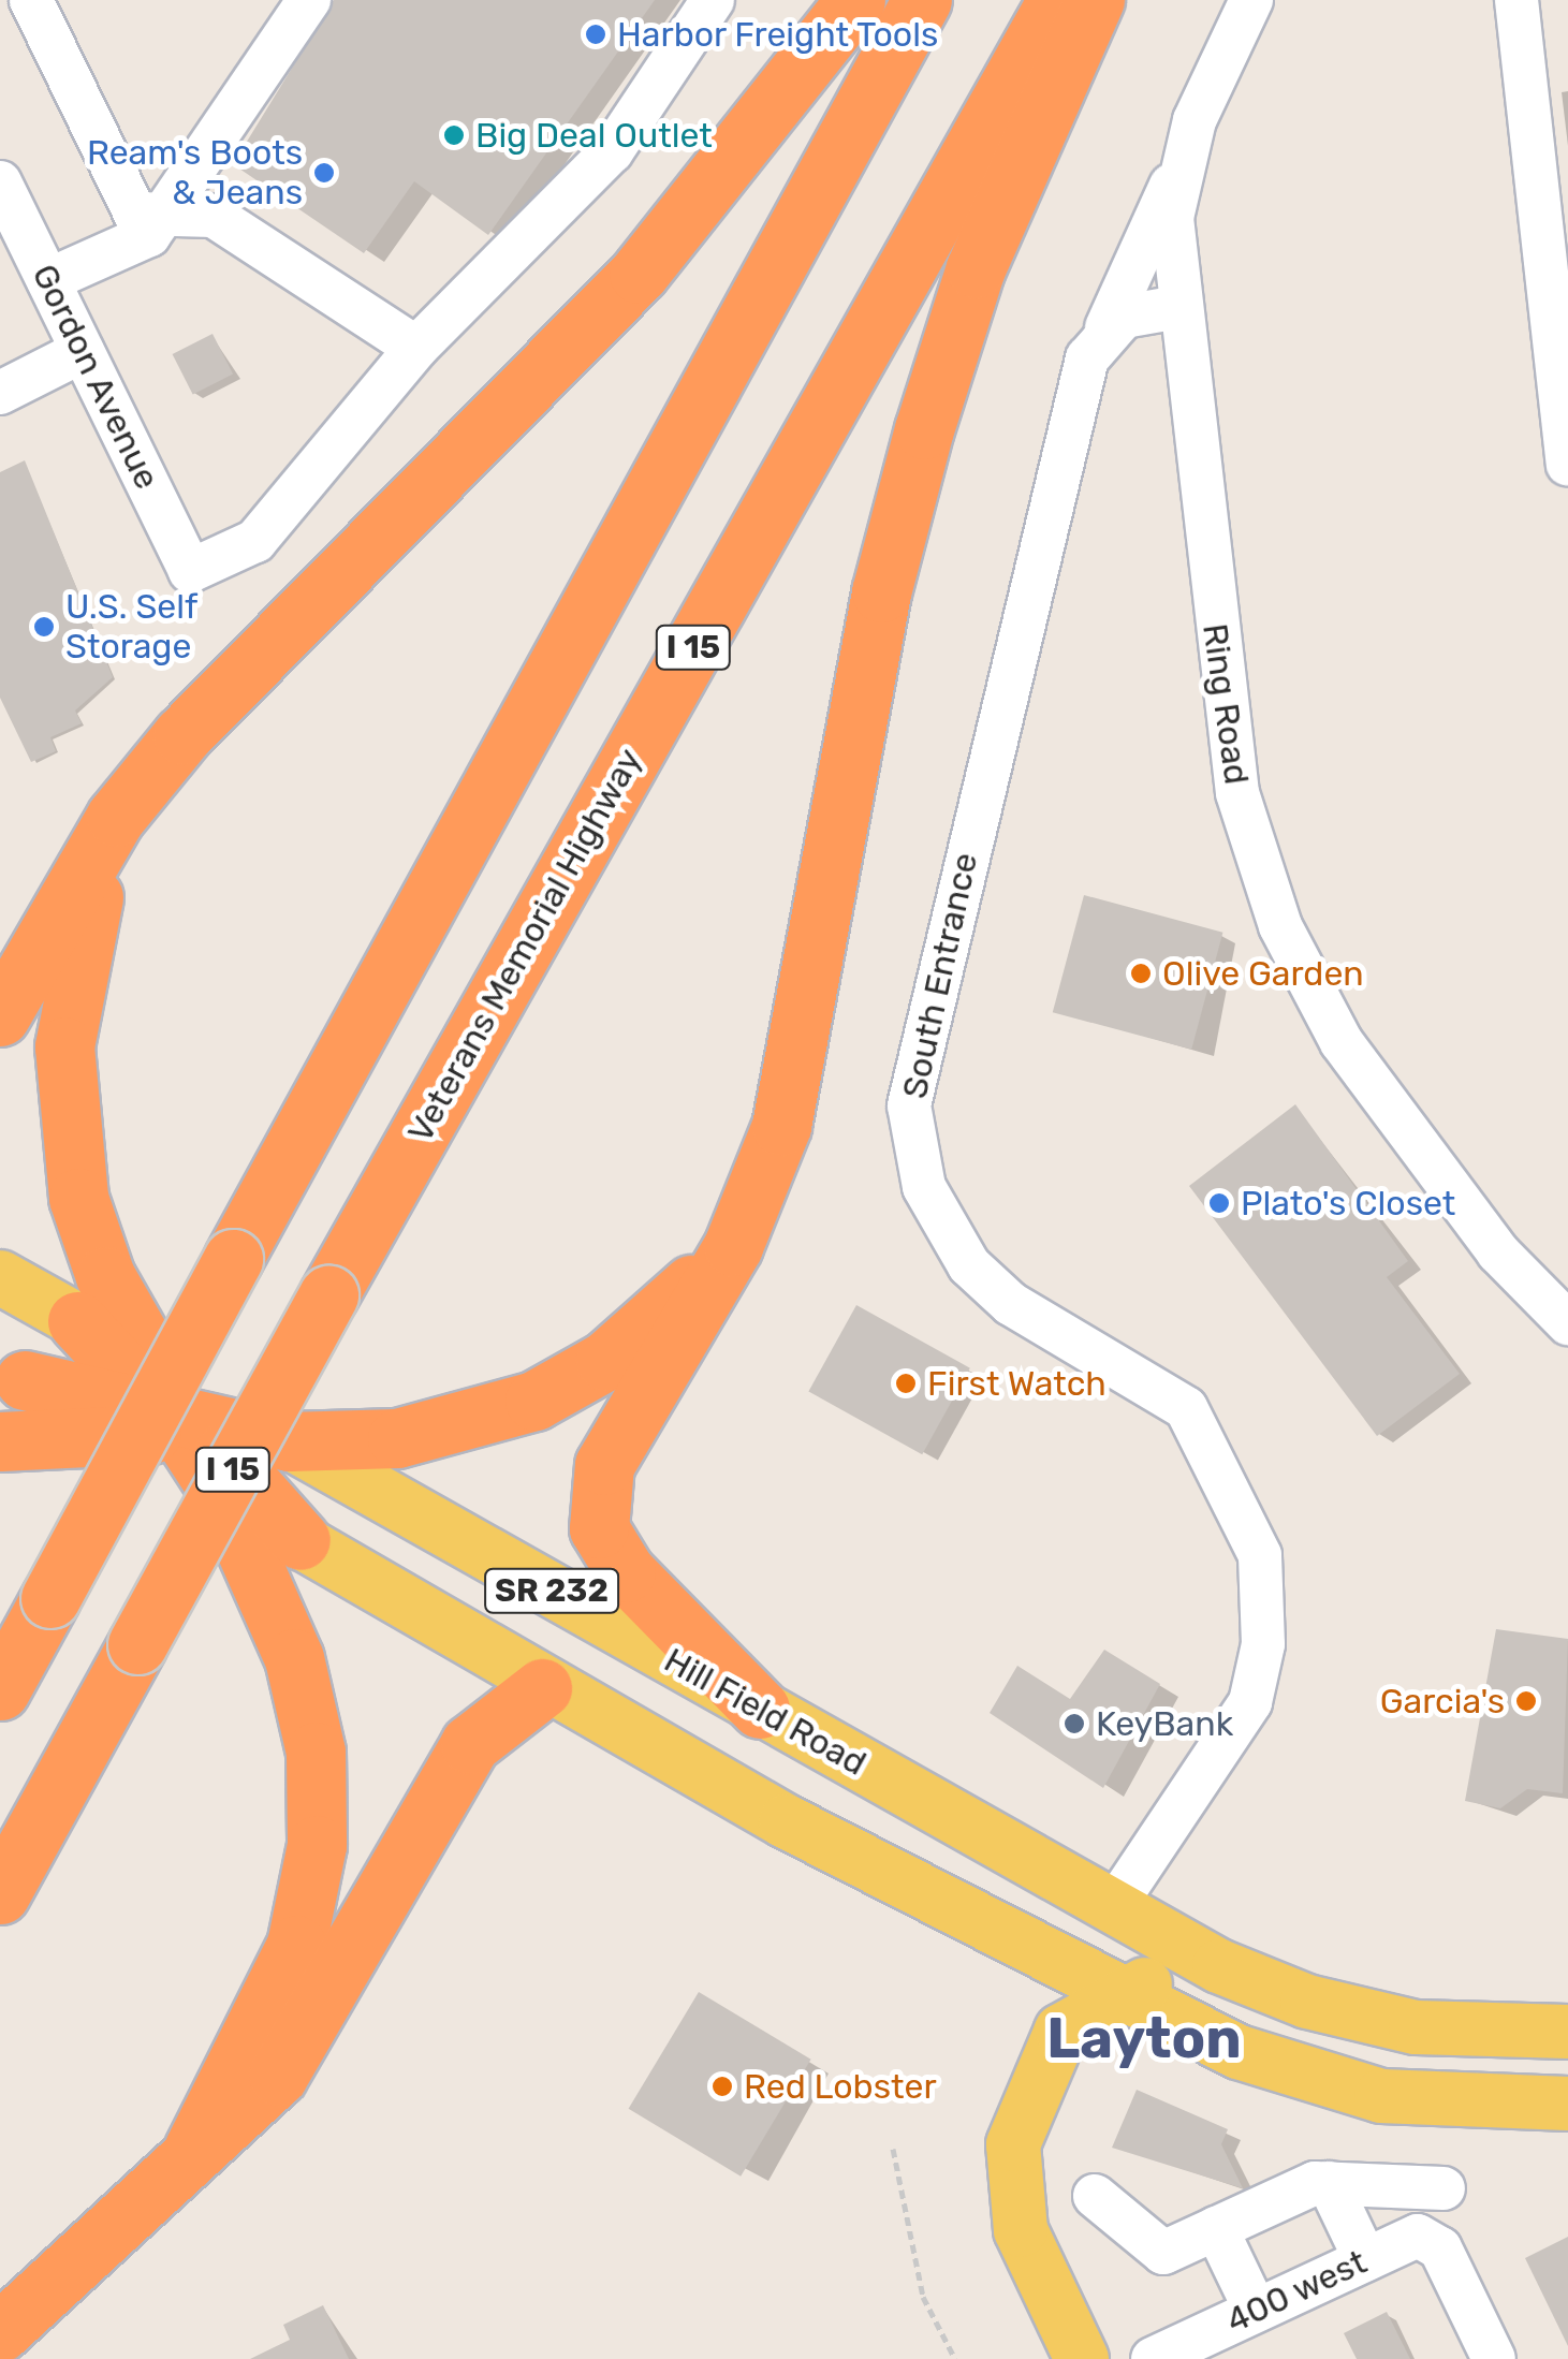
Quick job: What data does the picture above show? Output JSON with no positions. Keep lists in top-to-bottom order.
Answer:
{
  "streets": {
    "highway": ["I 15", "Veterans Memorial Highway"],
    "main road": ["SR 232", "Hill Field Road"],
    "street": [
      "Gordon Avenue",
      "Ring Road",
      "South Entrance",
      "400 west"
    ]
  },
  "crossings": [
    ["Ring Road", "South Entrance"],
    ["South Entrance", "Hill Field Road"]
  ],
  "districts": ["Layton"],
  "places": [
    "Harbor Freight Tools",
    "Big Deal Outlet",
    "Ream's Boots & Jeans",
    "U.S. Self Storage",
    "Olive Garden",
    "Plato's Closet",
    "First Watch",
    "Garcia's",
    "KeyBank",
    "Red Lobster"
  ]
}
